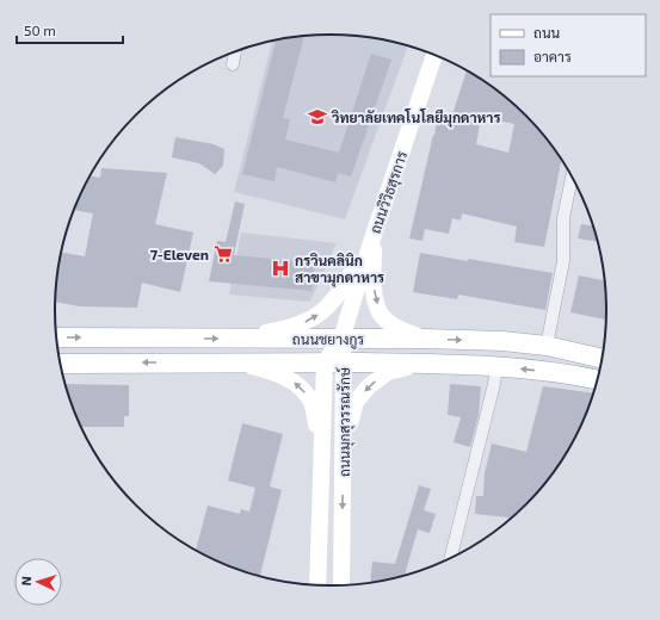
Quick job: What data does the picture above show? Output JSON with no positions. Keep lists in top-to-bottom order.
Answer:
{
  "streets": {
    "main road": ["ถนนวิวิธสุรการ", "ถนนชยางกูร", "ถนนมุกสุวรรณรักษ์"]
  },
  "crossings": [
    ["ถนนวิวิธสุรการ", "ถนนชยางกูร"],
    ["ถนนวิวิธสุรการ", "ถนนมุกสุวรรณรักษ์"],
    ["ถนนชยางกูร", "ถนนมุกสุวรรณรักษ์"]
  ],
  "places": {
    "school or university": ["วิทยาลัยเทคโนโลยีมุกดาหาร"],
    "supermarket": ["7-Eleven"],
    "hospital": ["กรวินคลินิก สาขามุกดาหาร"]
  },
  "legend": ["ถนน", "อาคาร"],
  "scale_bar": "50 m",
  "north": "left"
}
